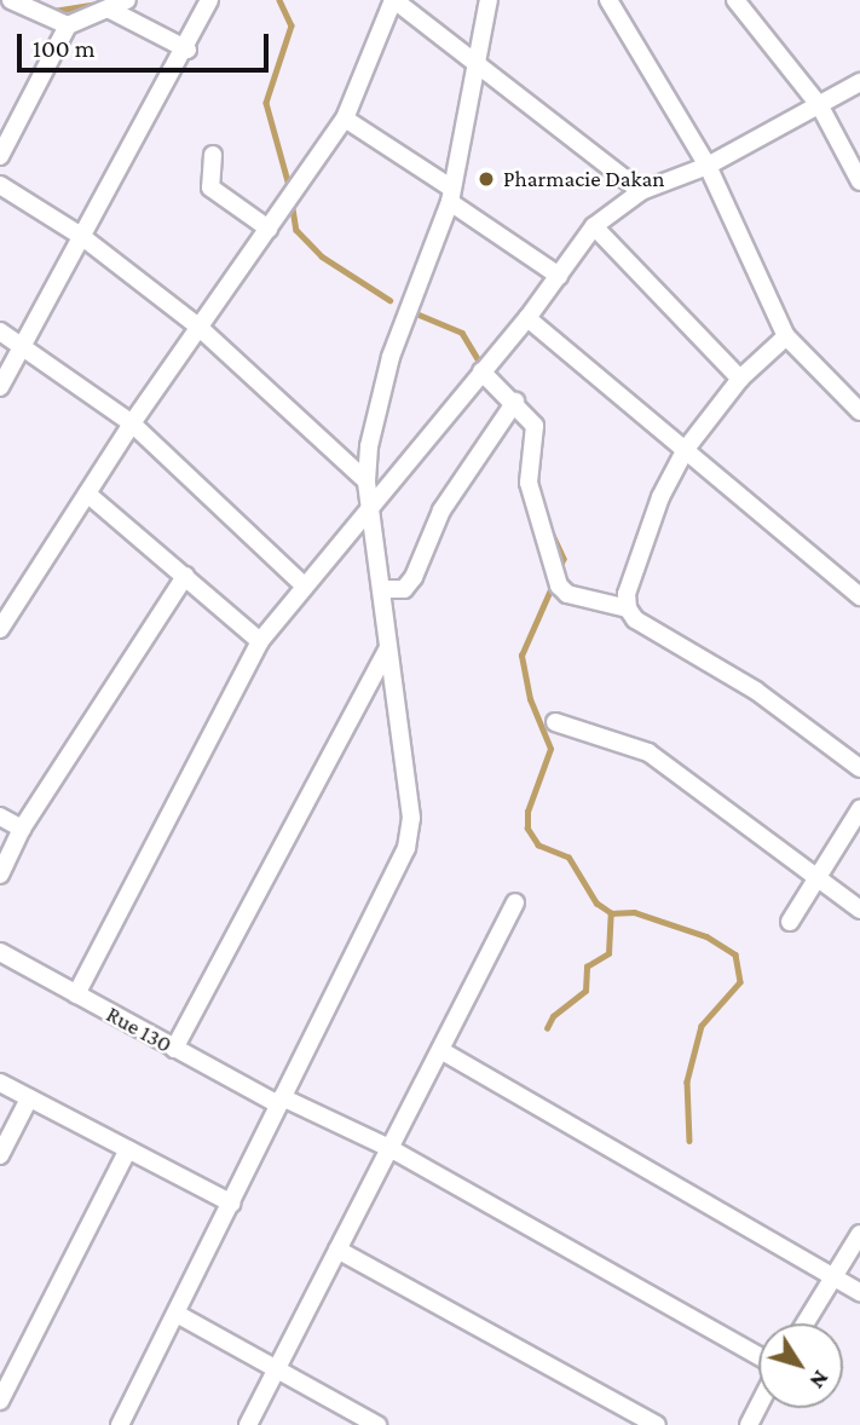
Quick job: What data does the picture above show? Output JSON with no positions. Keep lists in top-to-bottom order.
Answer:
{
  "streets": {
    "street": ["Rue 130"]
  },
  "places": ["Pharmacie Dakan"],
  "scale_bar": "100 m",
  "north": "bottom right"
}
